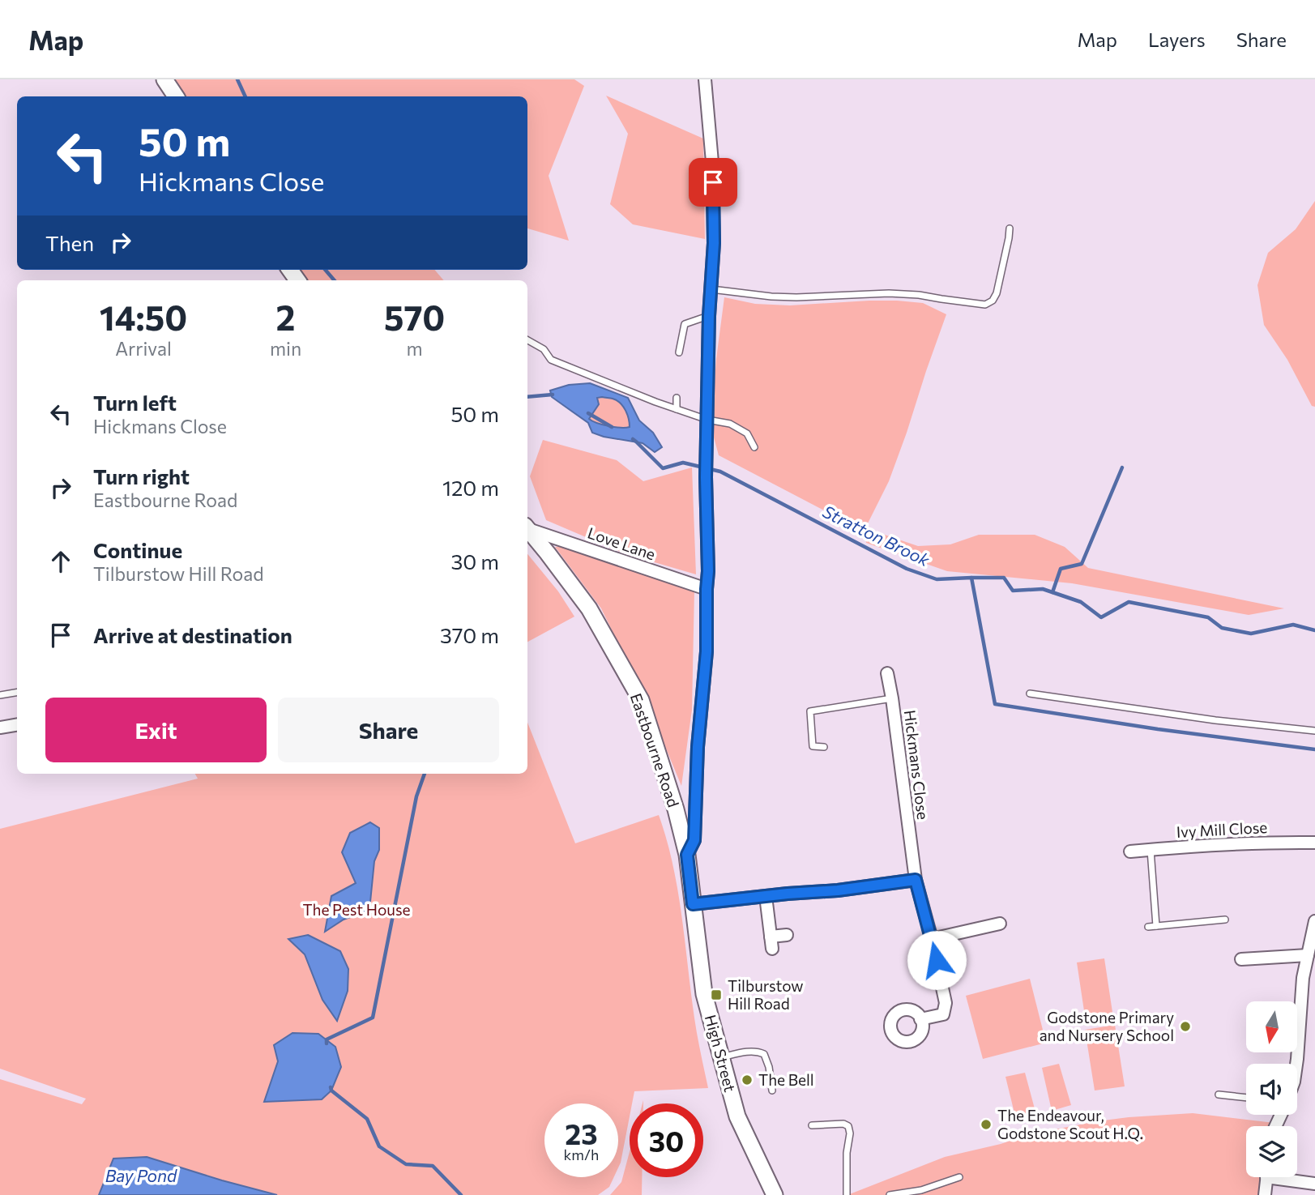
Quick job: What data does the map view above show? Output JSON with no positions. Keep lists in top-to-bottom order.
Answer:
{
  "streets": {
    "main road": ["Eastbourne Road", "High Street"],
    "street": ["Love Lane", "Hickmans Close", "Ivy Mill Close"]
  },
  "crossings": [
    ["Eastbourne Road", "High Street"]
  ],
  "water": ["Stratton Brook", "Bay Pond"],
  "parks": ["The Pest House"],
  "places": {
    "transit": ["Tilburstow Hill Road"],
    "other": ["Godstone Primary and Nursery School", "The Bell", "The Endeavour, Godstone Scout H.Q."]
  },
  "north": "bottom",
  "page": {
    "header": "Map",
    "nav": ["Map", "Layers", "Share"],
    "turn": ["50 m", "Hickmans Close"],
    "then": "Then",
    "eta": [
      "14:50",
      "Arrival",
      "2",
      "min",
      "570",
      "m"
    ],
    "list": [
      {
        "name": "Turn left",
        "note": "Hickmans Close",
        "value": "50 m"
      },
      {
        "name": "Turn right",
        "note": "Eastbourne Road",
        "value": "120 m"
      },
      {
        "name": "Continue",
        "note": "Tilburstow Hill Road",
        "value": "30 m"
      },
      {
        "name": "Arrive at destination",
        "value": "370 m"
      }
    ],
    "buttons": ["Exit", "Share"],
    "speed": "23 km/h",
    "limit": "30"
  }
}
